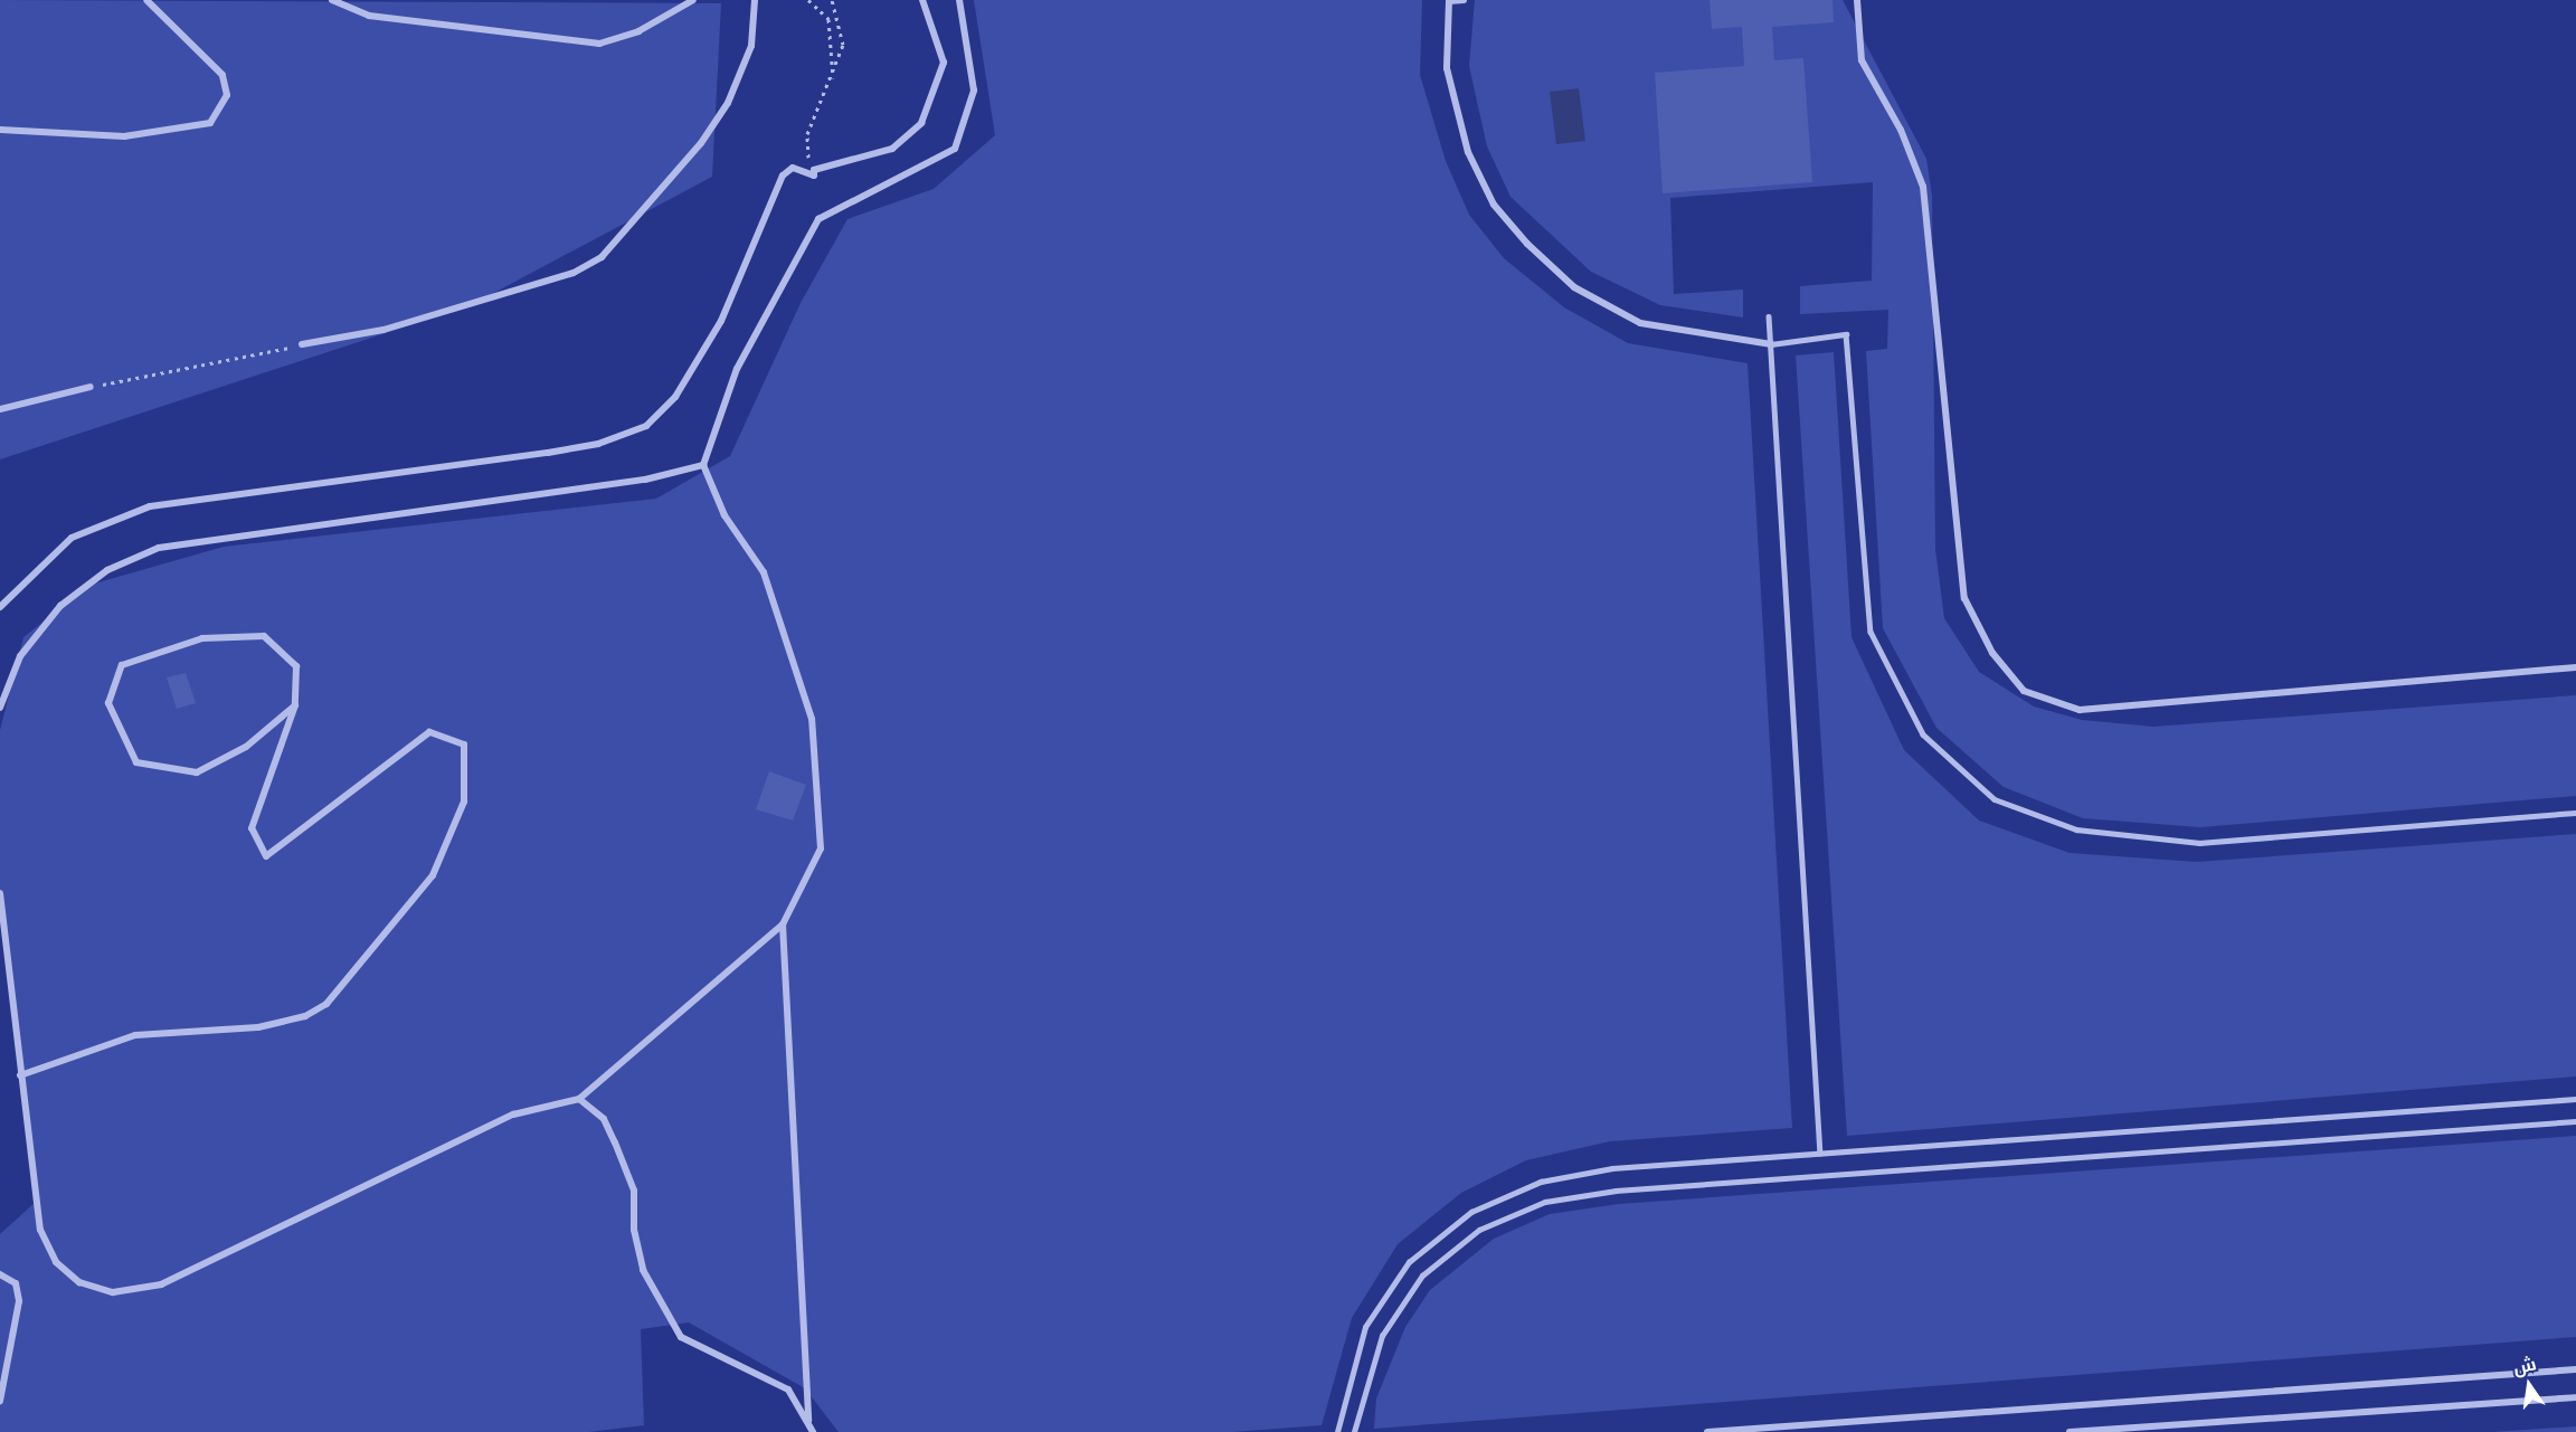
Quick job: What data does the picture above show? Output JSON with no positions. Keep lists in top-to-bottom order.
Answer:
{
  "north": "top"
}
